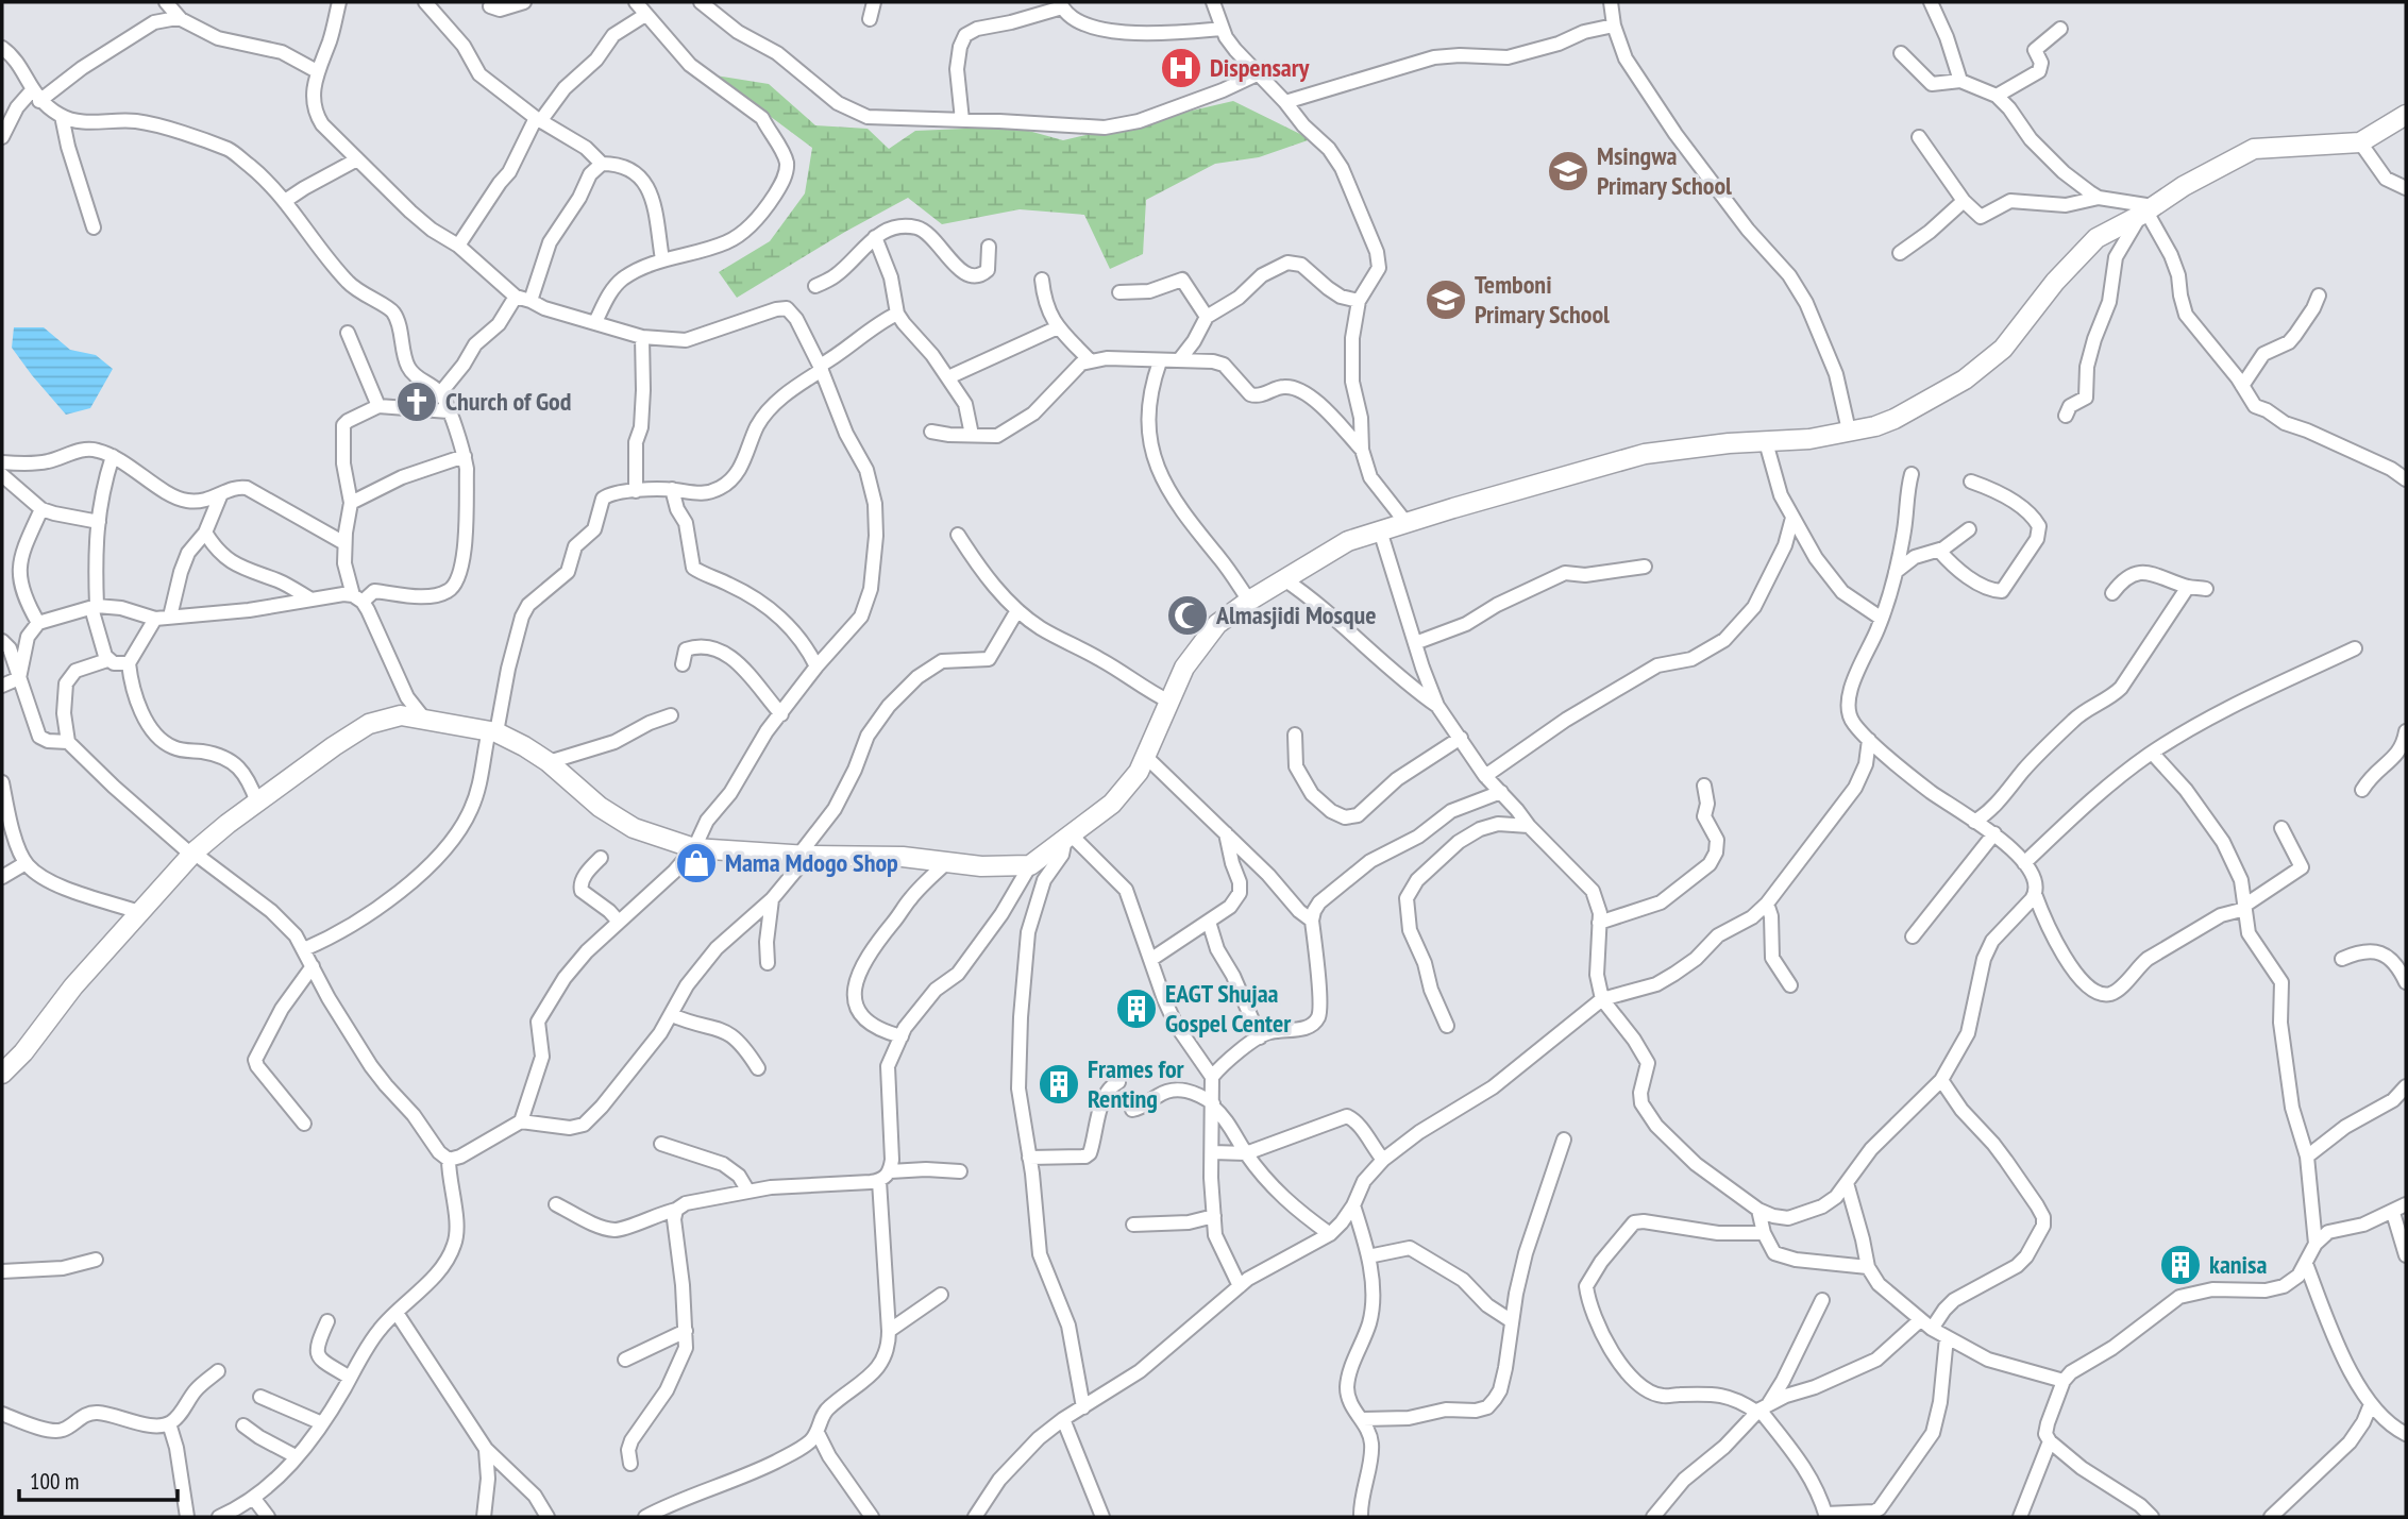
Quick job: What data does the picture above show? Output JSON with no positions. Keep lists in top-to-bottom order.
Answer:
{
  "places": {
    "hospital": ["Dispensary"],
    "school or university": ["Msingwa Primary School", "Temboni Primary School"],
    "church": ["Church of God"],
    "mosque": ["Almasjidi Mosque"],
    "shop": ["Mama Mdogo Shop"],
    "building": ["EAGT Shujaa Gospel Center", "Frames for Renting", "kanisa"]
  },
  "scale_bar": "100 m"
}
